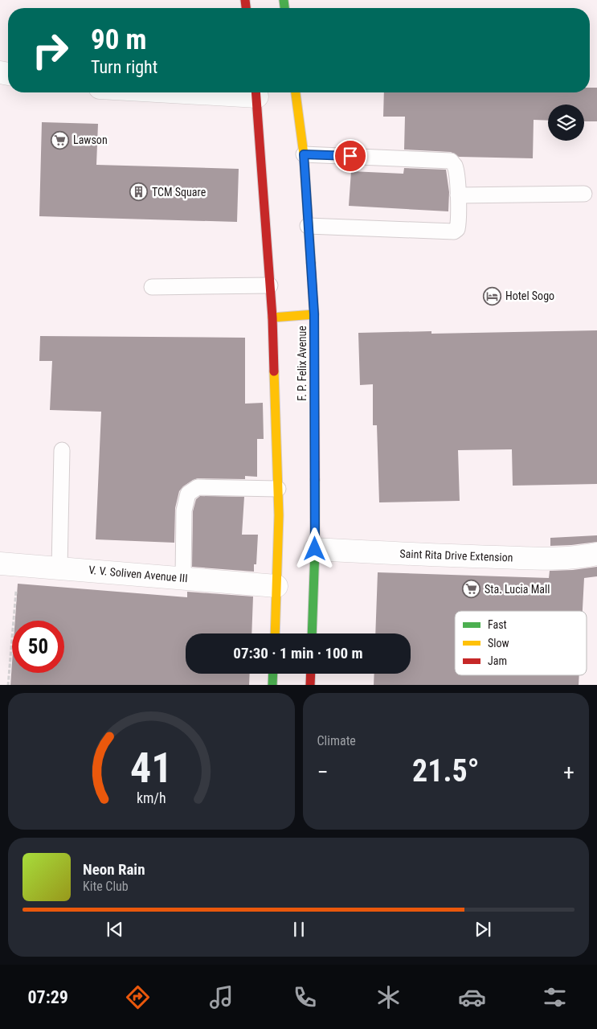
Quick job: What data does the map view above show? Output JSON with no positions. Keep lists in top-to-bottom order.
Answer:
{
  "streets": {
    "main road": ["F. P. Felix Avenue"],
    "street": ["Saint Rita Drive Extension", "V. V. Soliven Avenue III"]
  },
  "crossings": [
    ["F. P. Felix Avenue", "Saint Rita Drive Extension"]
  ],
  "places": {
    "supermarket": ["Lawson", "Sta. Lucia Mall"],
    "building": ["TCM Square"],
    "hotel": ["Hotel Sogo"]
  },
  "legend": ["Fast", "Slow", "Jam"],
  "page": {
    "turn": ["90 m", "Turn right"],
    "limit": "50",
    "trip": "07:30 · 1 min · 100 m",
    "tile": "Climate",
    "heat": ["−", "21.5°", "+"],
    "song": ["Neon Rain", "Kite Club"],
    "tabs": "07:29",
    "gauge": ["41", "km/h"]
  }
}
